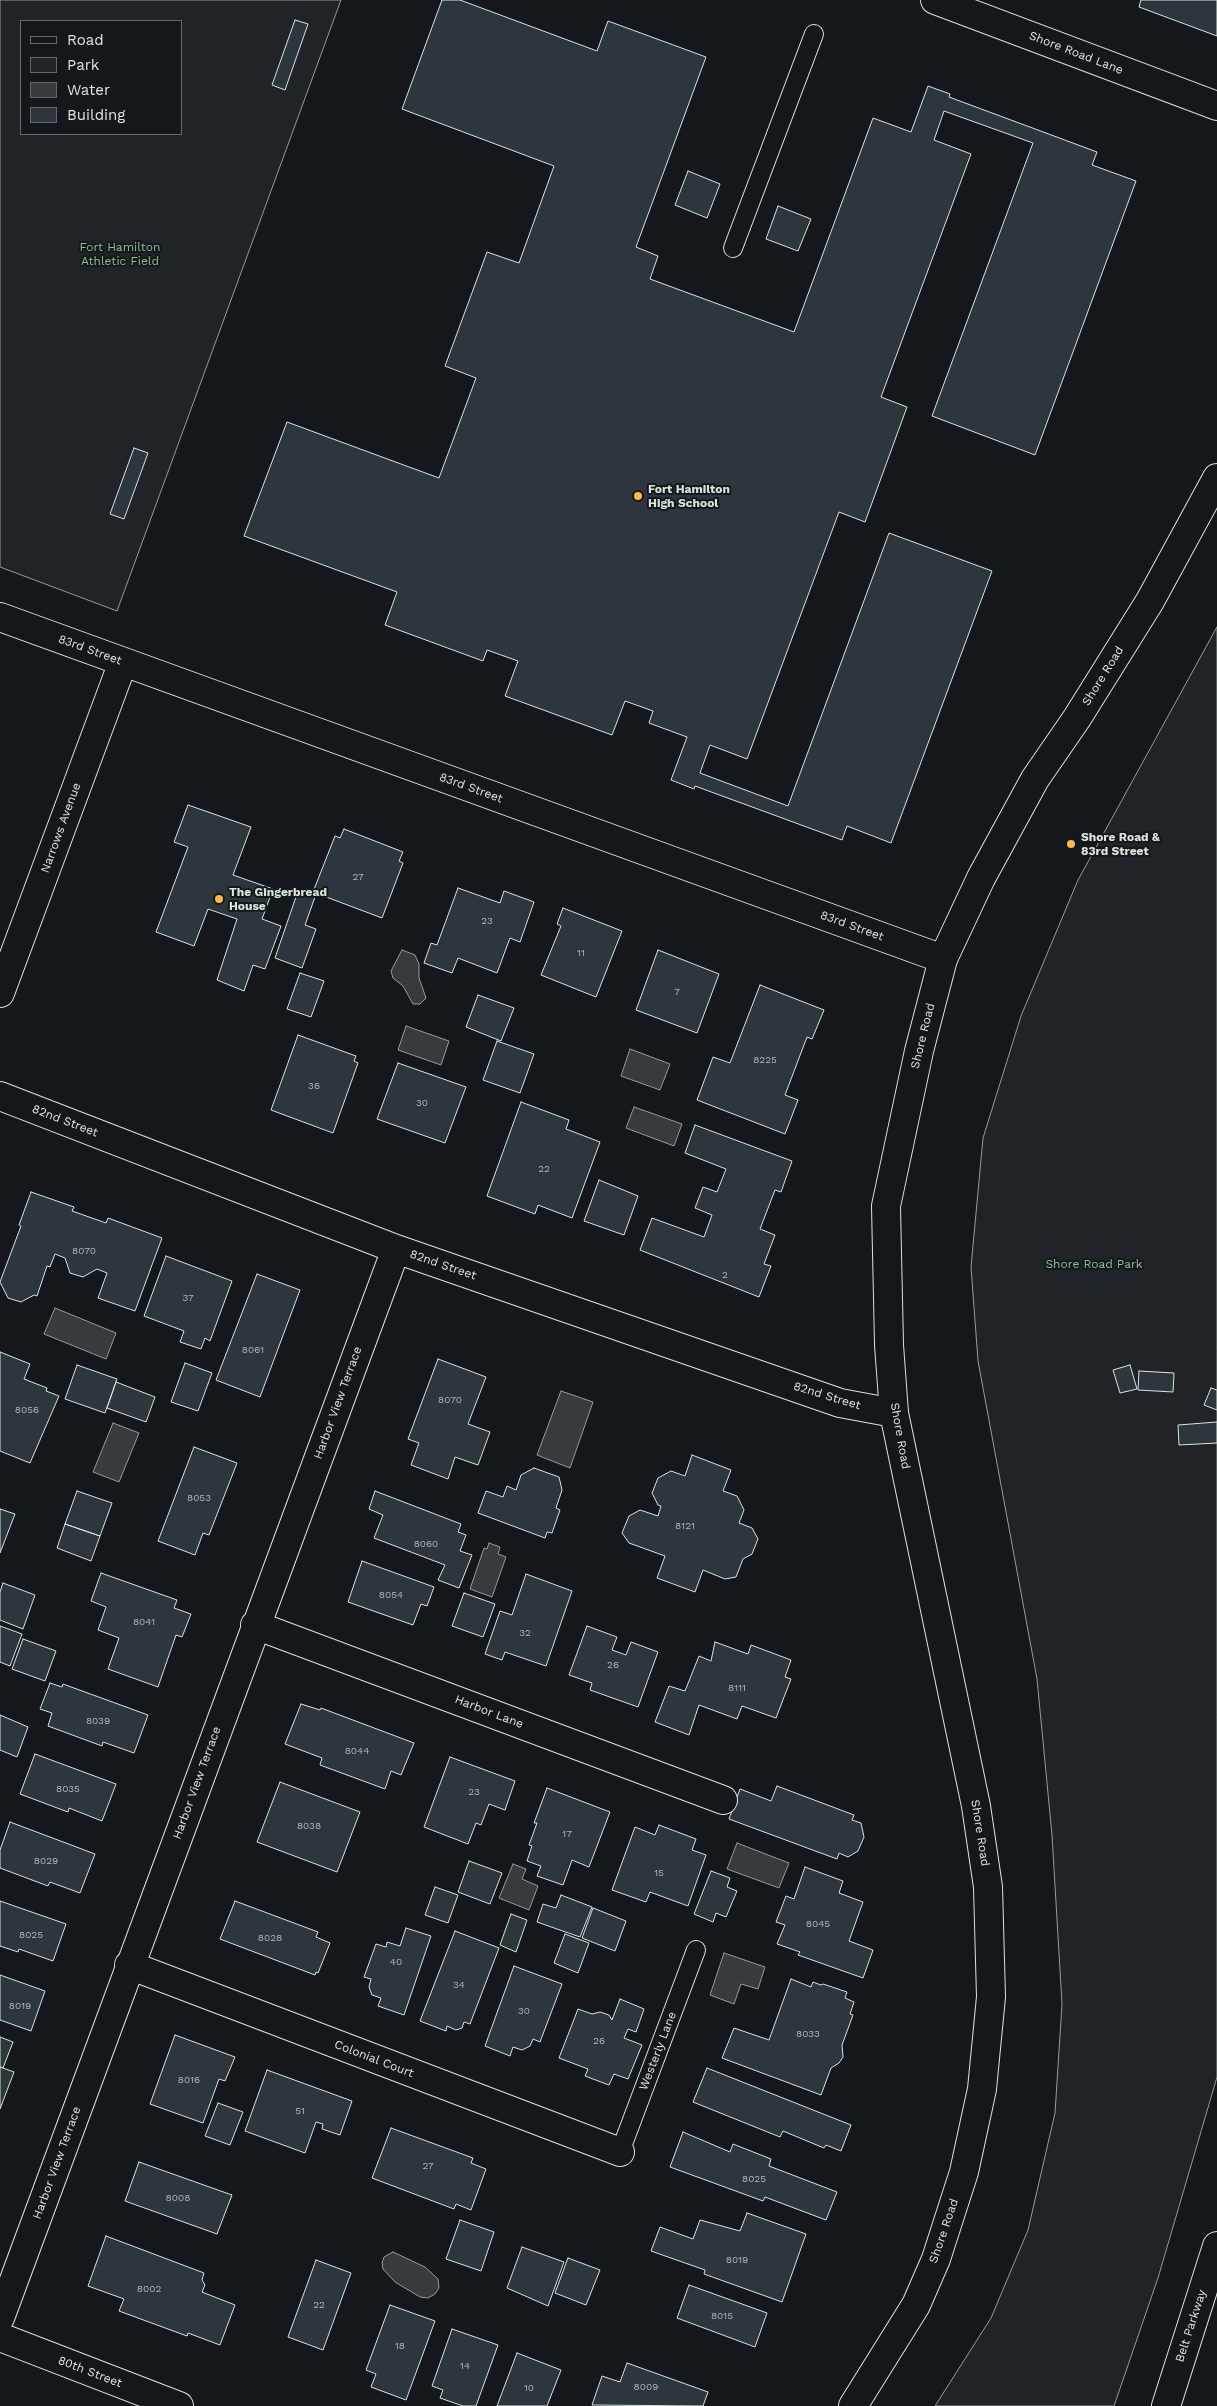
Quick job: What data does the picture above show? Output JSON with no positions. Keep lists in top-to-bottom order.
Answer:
{
  "streets": {
    "main road": [
      "Shore Road Lane",
      "83rd Street",
      "Shore Road",
      "Narrows Avenue",
      "82nd Street",
      "Harbor View Terrace",
      "Harbor Lane",
      "Colonial Court",
      "Belt Parkway",
      "80th Street"
    ],
    "lane": ["Westerly Lane"]
  },
  "crossings": [
    ["83rd Street", "Shore Road"],
    ["83rd Street", "Narrows Avenue"],
    ["Shore Road", "82nd Street"],
    ["82nd Street", "Harbor View Terrace"],
    ["Harbor View Terrace", "Harbor Lane"],
    ["Harbor View Terrace", "Colonial Court"],
    ["Westerly Lane", "Colonial Court"]
  ],
  "parks": ["Fort Hamilton Athletic Field", "Shore Road Park"],
  "places": ["Fort Hamilton High School", "Shore Road & 83rd Street", "The Gingerbread House"],
  "house_numbers": [
    "27",
    "23",
    "11",
    "7",
    "8225",
    "36",
    "30",
    "22",
    "8070",
    "2",
    "37",
    "8061",
    "8070",
    "8056",
    "8053",
    "8121",
    "8060",
    "8054",
    "8041",
    "32",
    "26",
    "8111",
    "8039",
    "8044",
    "8035",
    "23",
    "8038",
    "17",
    "8029",
    "15",
    "8045",
    "8025",
    "8028",
    "40",
    "34",
    "8019",
    "30",
    "8033",
    "26",
    "8016",
    "51",
    "27",
    "8025",
    "8008",
    "8019",
    "8002",
    "22",
    "8015",
    "18",
    "14",
    "8009",
    "10"
  ],
  "legend": [
    "Road",
    "Park",
    "Water",
    "Building"
  ]
}
